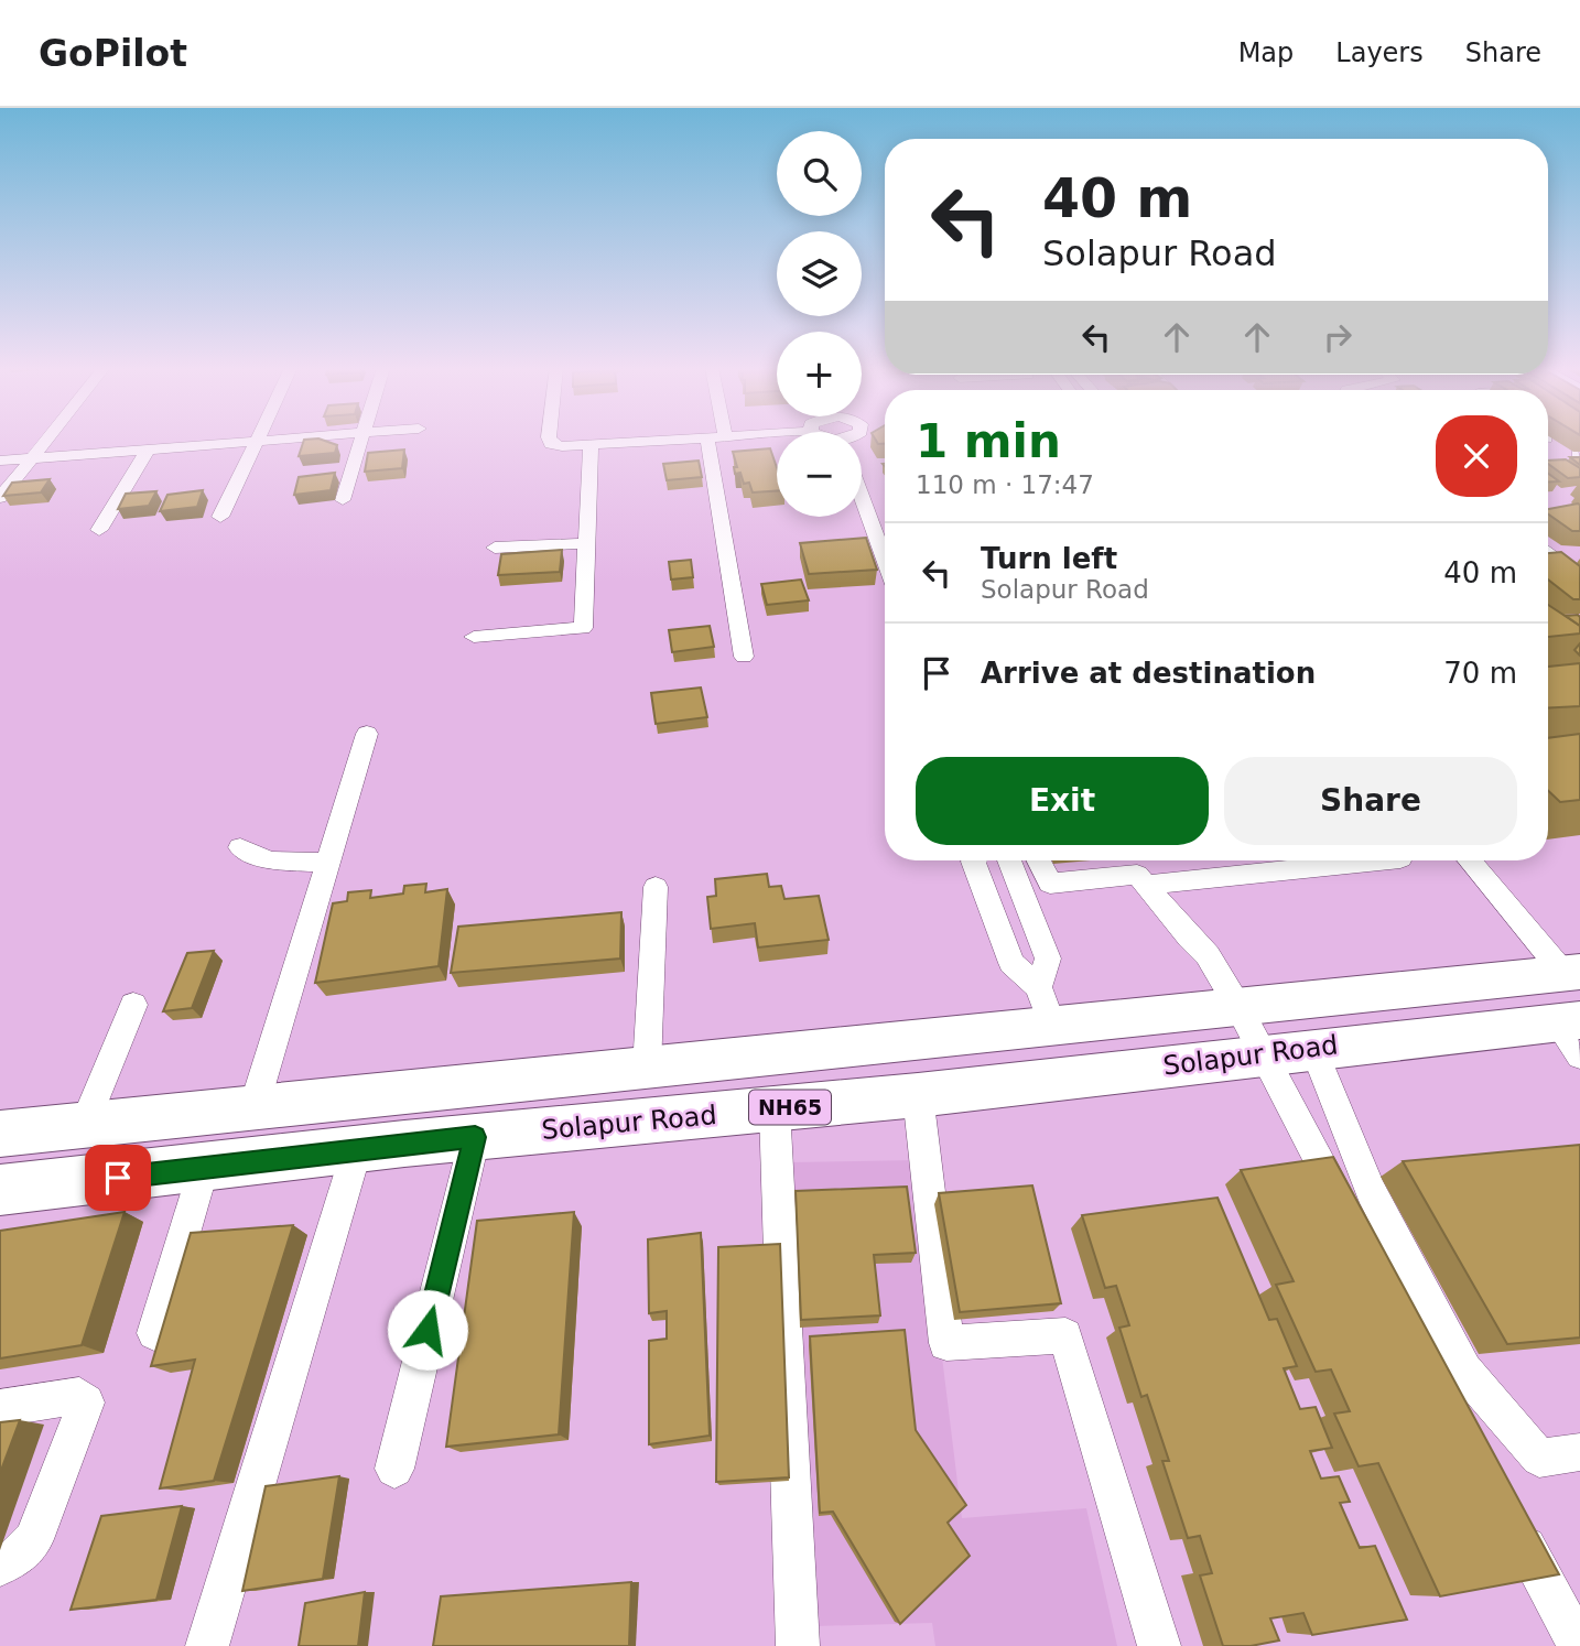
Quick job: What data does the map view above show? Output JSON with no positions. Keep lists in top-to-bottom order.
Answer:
{
  "streets": {
    "highway": ["Solapur Road", "NH65"]
  },
  "page": {
    "header": "GoPilot",
    "nav": ["Map", "Layers", "Share"],
    "map_buttons": ["+", "−"],
    "turn": ["40 m", "Solapur Road"],
    "heading": ["1 min", "110 m · 17:47"],
    "list": [
      {
        "name": "Turn left",
        "note": "Solapur Road",
        "value": "40 m"
      },
      {
        "name": "Arrive at destination",
        "value": "70 m"
      }
    ],
    "buttons": ["Exit", "Share"]
  }
}
